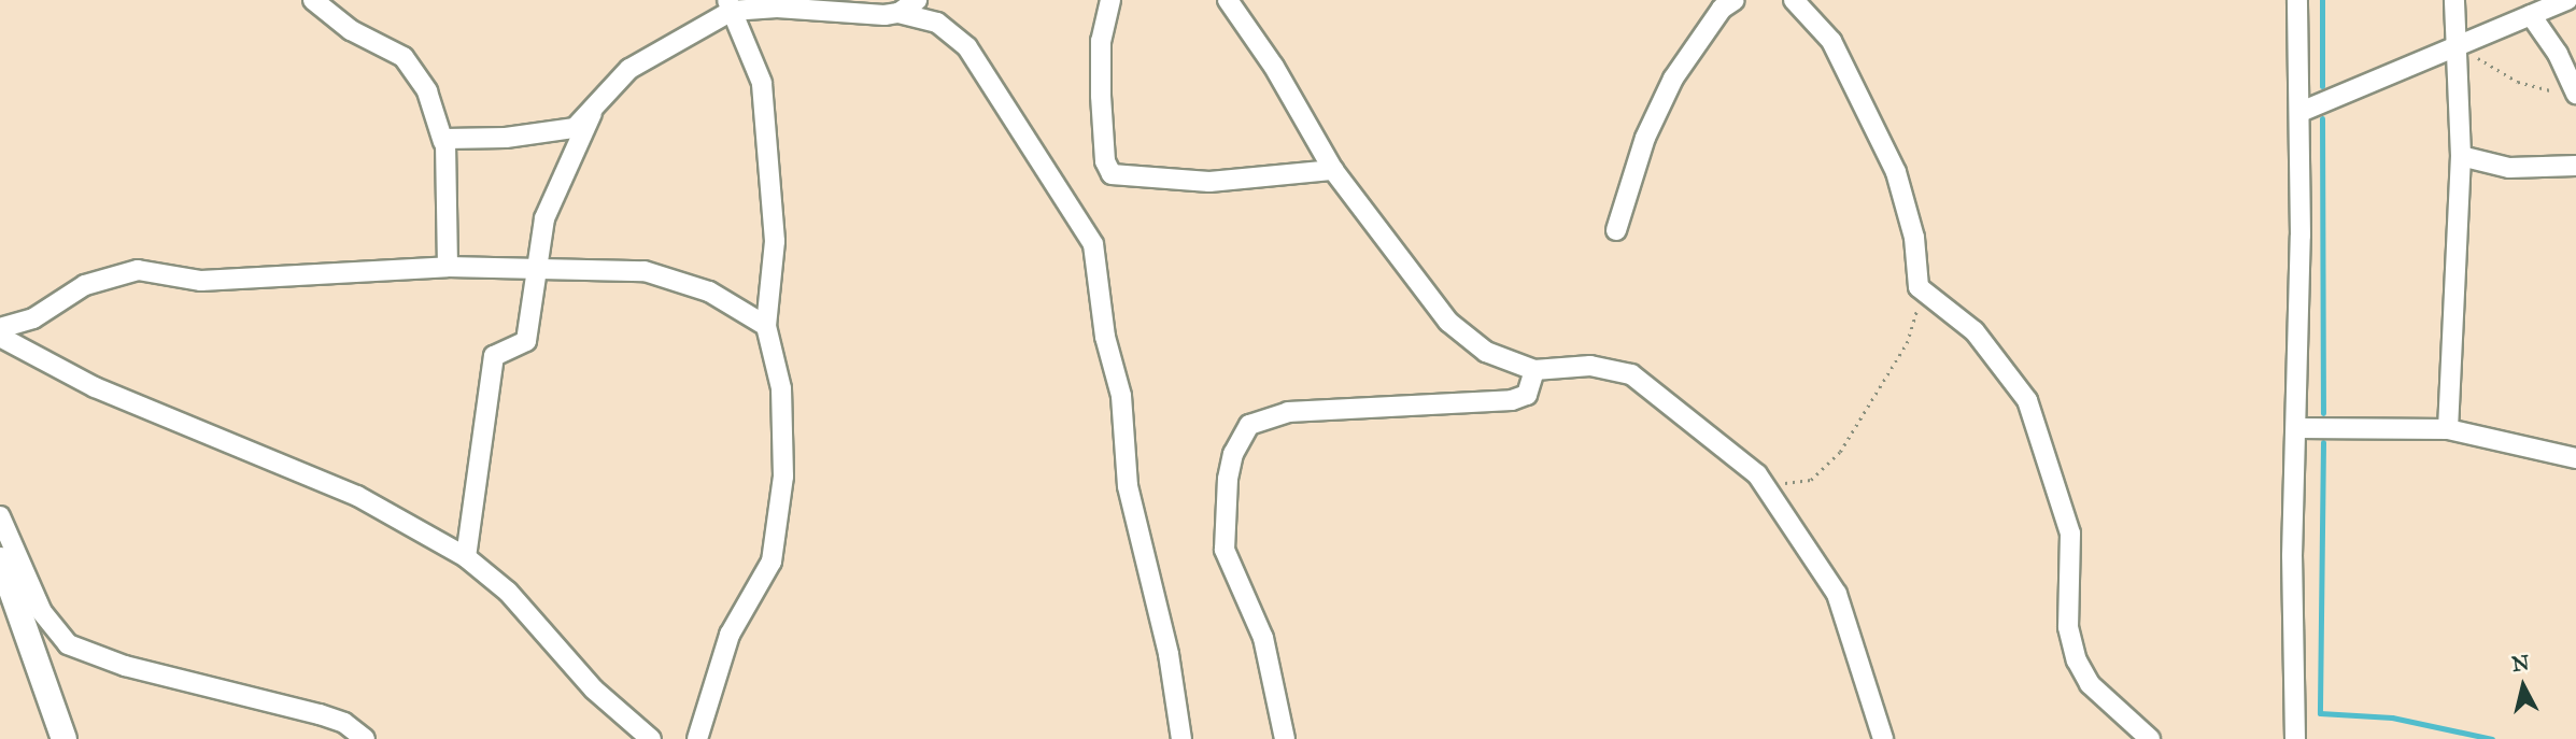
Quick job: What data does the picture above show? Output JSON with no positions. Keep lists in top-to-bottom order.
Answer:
{
  "north": "top"
}
